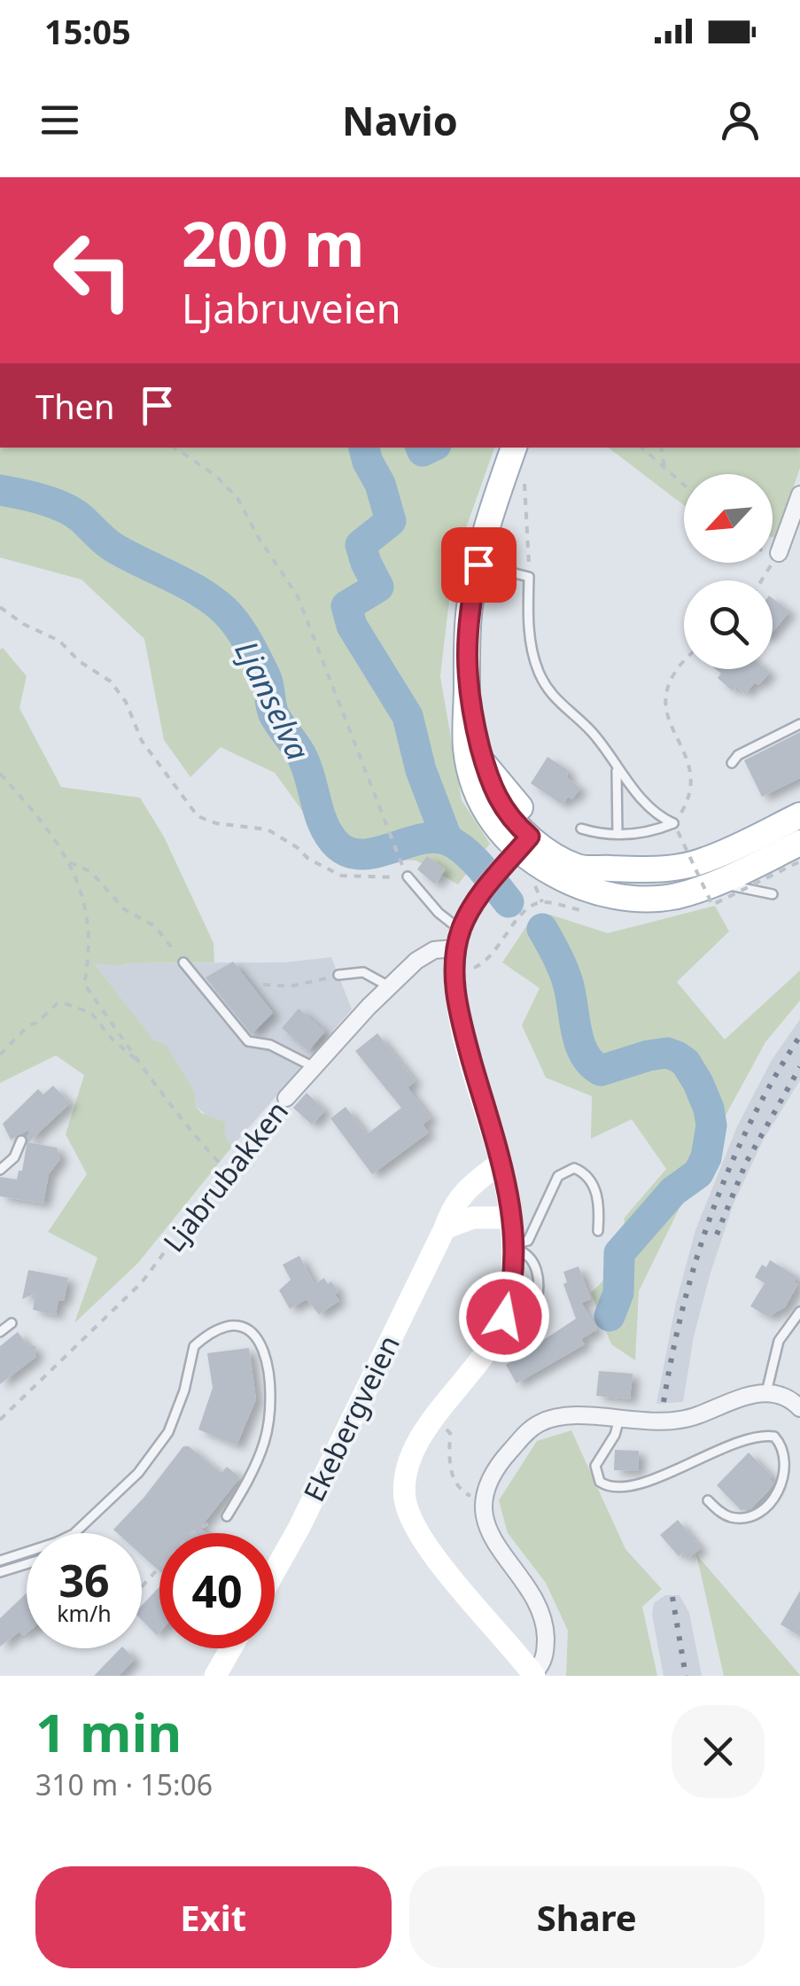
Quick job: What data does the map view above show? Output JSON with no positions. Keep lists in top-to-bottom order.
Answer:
{
  "streets": {
    "main road": ["Ekebergveien"],
    "street": ["Ljabrubakken"]
  },
  "water": ["Ljanselva"],
  "north": "bottom left",
  "page": {
    "status": "15:05",
    "header": "Navio",
    "turn": ["200 m", "Ljabruveien"],
    "then": "Then",
    "speed": "36 km/h",
    "limit": "40",
    "heading": ["1 min", "310 m · 15:06"],
    "buttons": ["Exit", "Share"]
  }
}
